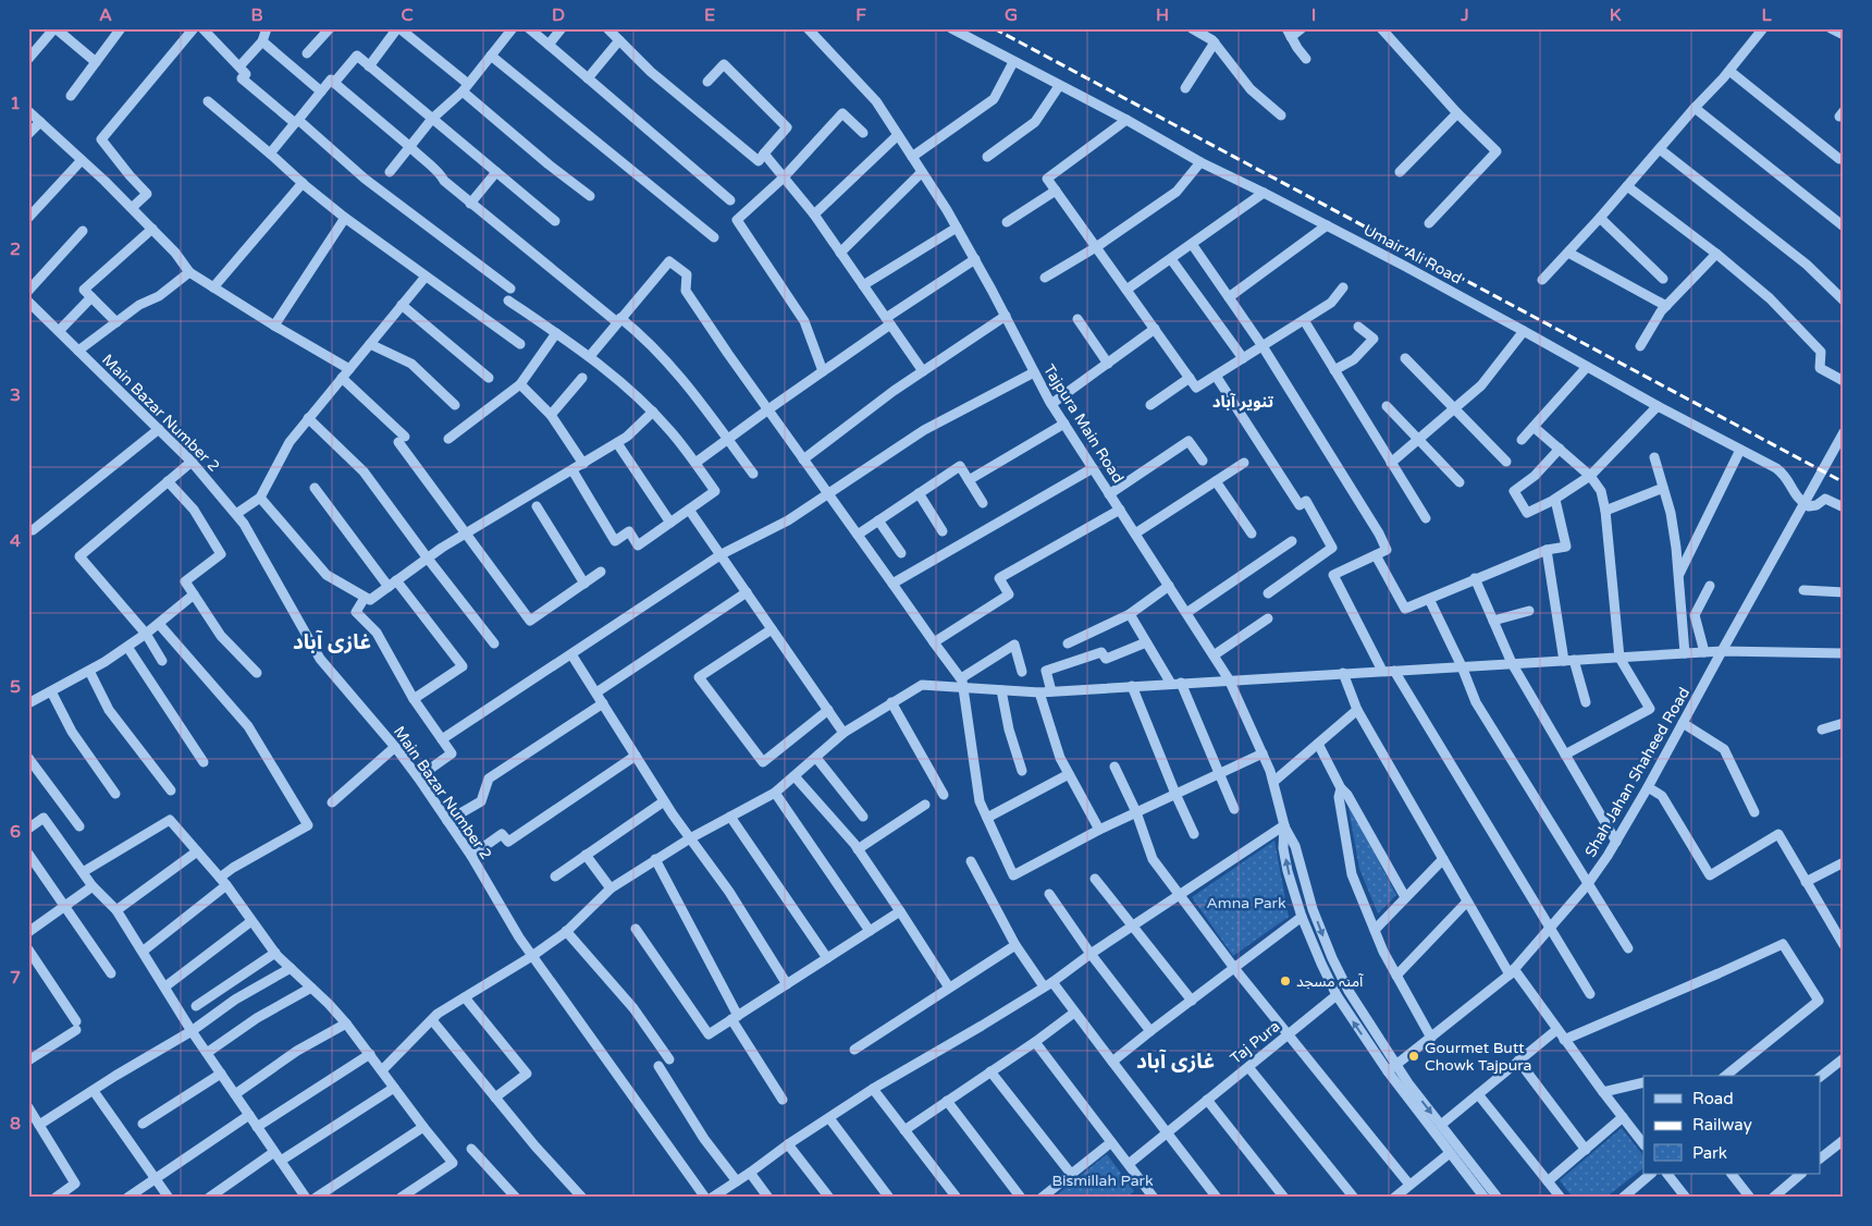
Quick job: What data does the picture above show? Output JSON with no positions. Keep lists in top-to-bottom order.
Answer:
{
  "streets": {
    "street": [
      "Umair Ali Road",
      "Main Bazar Number 2",
      "Tajpura Main Road",
      "Shah Jahan Shaheed Road",
      "Taj Pura"
    ]
  },
  "crossings": [
    ["Umair Ali Road", "Shah Jahan Shaheed Road"],
    ["Tajpura Main Road", "Shah Jahan Shaheed Road"],
    ["Tajpura Main Road", "Taj Pura"]
  ],
  "districts": ["تنویر آباد", "غازى آباد", "غازى آباد"],
  "parks": ["Amna Park", "Bismillah Park"],
  "places": ["آمنہ مسجد", "Gourmet Butt Chowk Tajpura"],
  "legend": ["Road", "Railway", "Park"],
  "grid": {
    "columns": [
      "A",
      "B",
      "C",
      "D",
      "E",
      "F",
      "G",
      "H",
      "I",
      "J",
      "K",
      "L"
    ],
    "rows": [
      "1",
      "2",
      "3",
      "4",
      "5",
      "6",
      "7",
      "8"
    ]
  }
}
